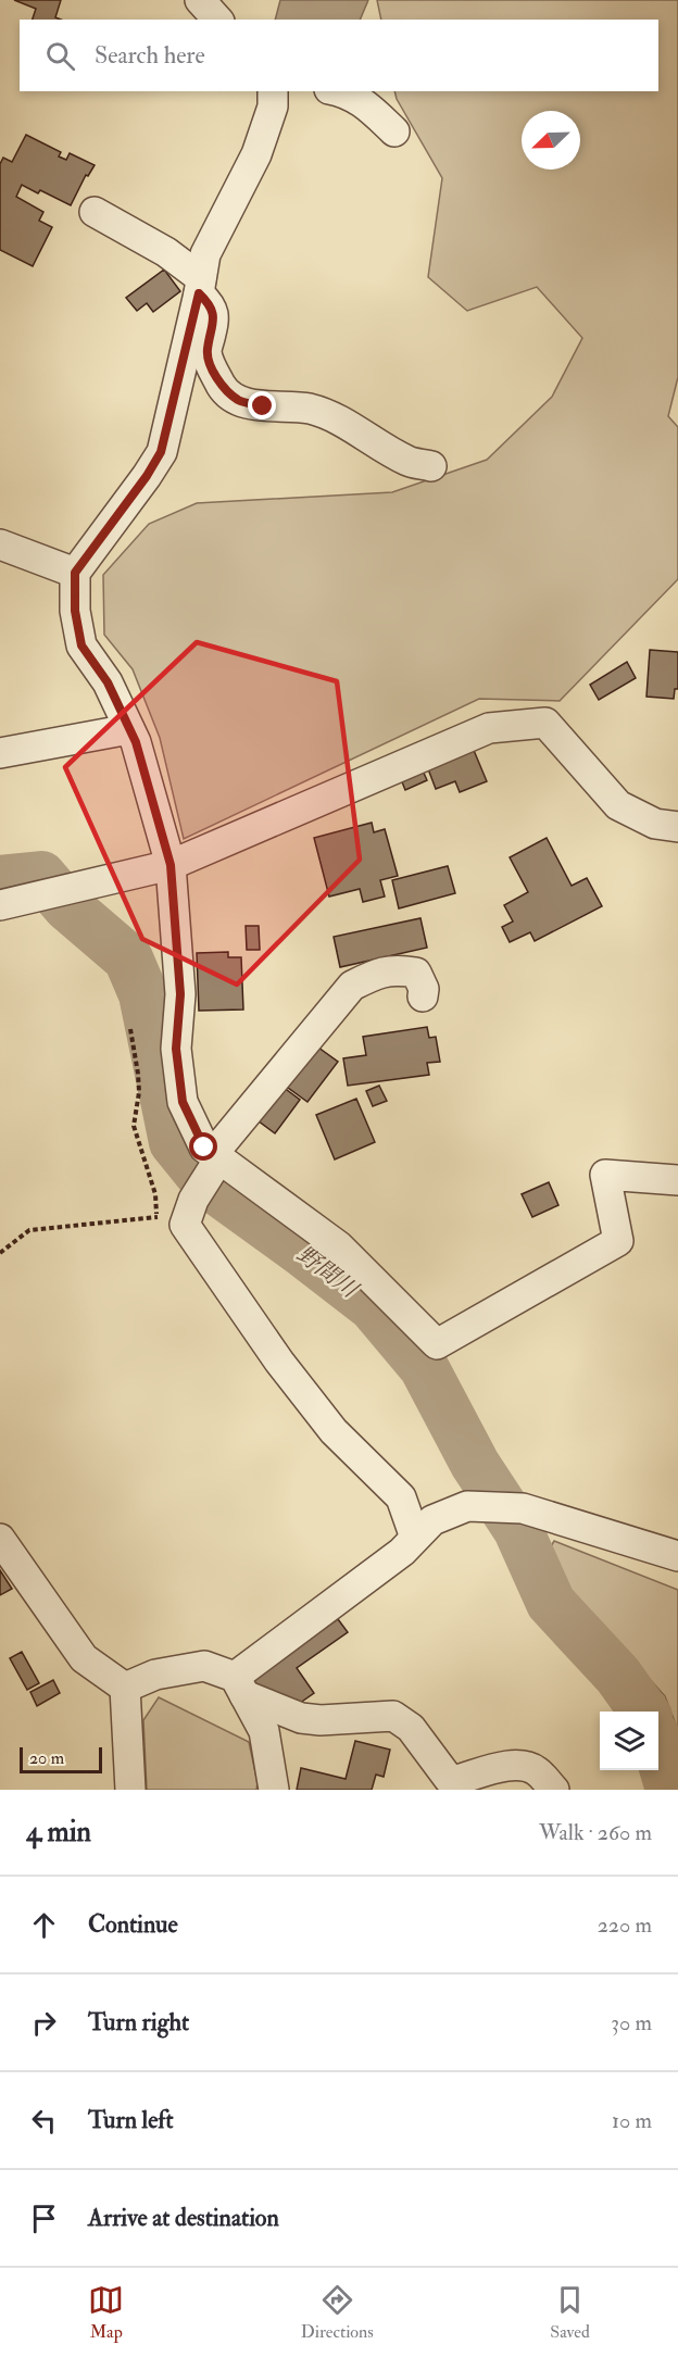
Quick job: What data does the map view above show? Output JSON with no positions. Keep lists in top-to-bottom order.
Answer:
{
  "water": ["野間川"],
  "scale_bar": "20 m",
  "north": "bottom left",
  "page": {
    "search": "Search here",
    "scale": "20 m",
    "heading": ["4 min", "Walk · 260 m"],
    "list": [
      ["Continue", "220 m"],
      ["Turn right", "30 m"],
      ["Turn left", "10 m"],
      "Arrive at destination"
    ],
    "nav": ["Map", "Directions", "Saved"]
  }
}
